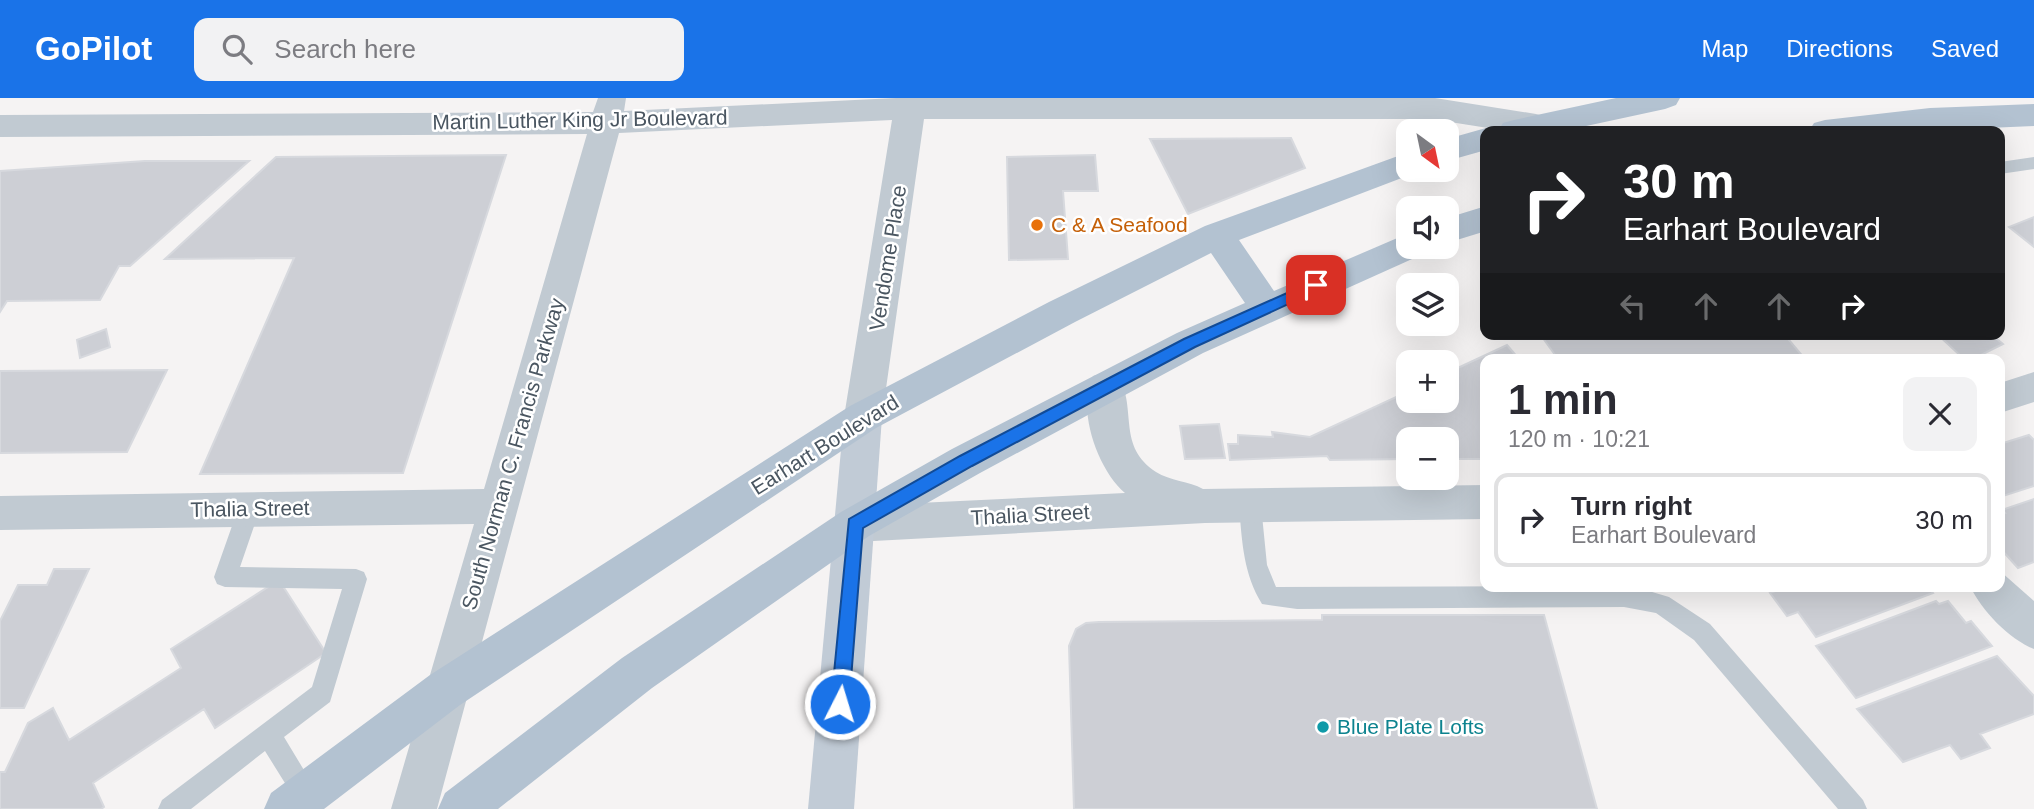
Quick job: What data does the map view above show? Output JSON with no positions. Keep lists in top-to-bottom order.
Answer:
{
  "streets": {
    "main road": ["Earhart Boulevard"],
    "street": [
      "Martin Luther King Jr Boulevard",
      "Vendome Place",
      "South Norman C. Francis Parkway",
      "Thalia Street"
    ]
  },
  "crossings": [
    ["Martin Luther King Jr Boulevard", "Vendome Place"],
    ["Martin Luther King Jr Boulevard", "South Norman C. Francis Parkway"],
    ["Vendome Place", "Earhart Boulevard"],
    ["Earhart Boulevard", "South Norman C. Francis Parkway"],
    ["South Norman C. Francis Parkway", "Thalia Street"]
  ],
  "places": ["C & A Seafood", "Blue Plate Lofts"],
  "north": "bottom right",
  "page": {
    "header": "GoPilot",
    "search": "Search here",
    "nav": ["Map", "Directions", "Saved"],
    "map_buttons": ["+", "−"],
    "turn": ["30 m", "Earhart Boulevard"],
    "heading": ["1 min", "120 m · 10:21"],
    "list": [
      {
        "name": "Turn right",
        "note": "Earhart Boulevard",
        "value": "30 m"
      }
    ]
  }
}
